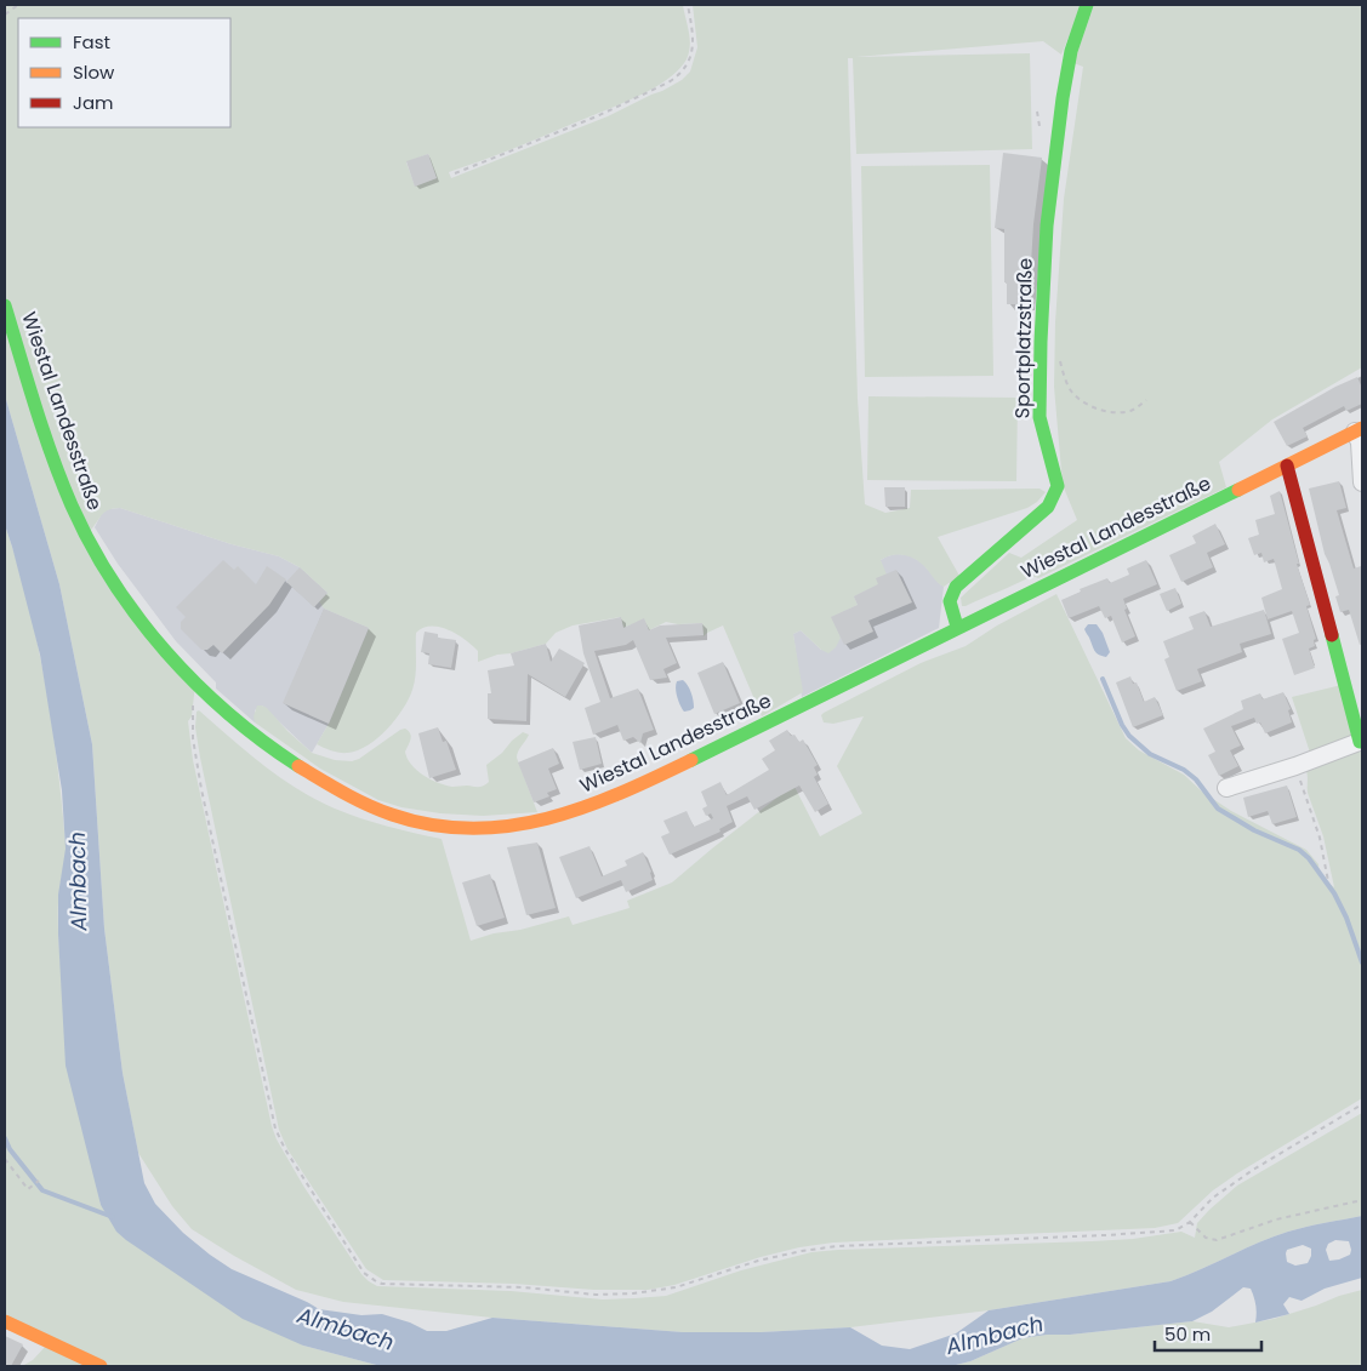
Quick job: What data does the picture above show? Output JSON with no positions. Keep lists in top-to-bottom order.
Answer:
{
  "streets": {
    "main road": ["Sportplatzstraße", "Wiestal Landesstraße"]
  },
  "crossings": [
    ["Sportplatzstraße", "Wiestal Landesstraße"]
  ],
  "water": ["Almbach"],
  "legend": ["Fast", "Slow", "Jam"],
  "scale_bar": "50 m"
}
